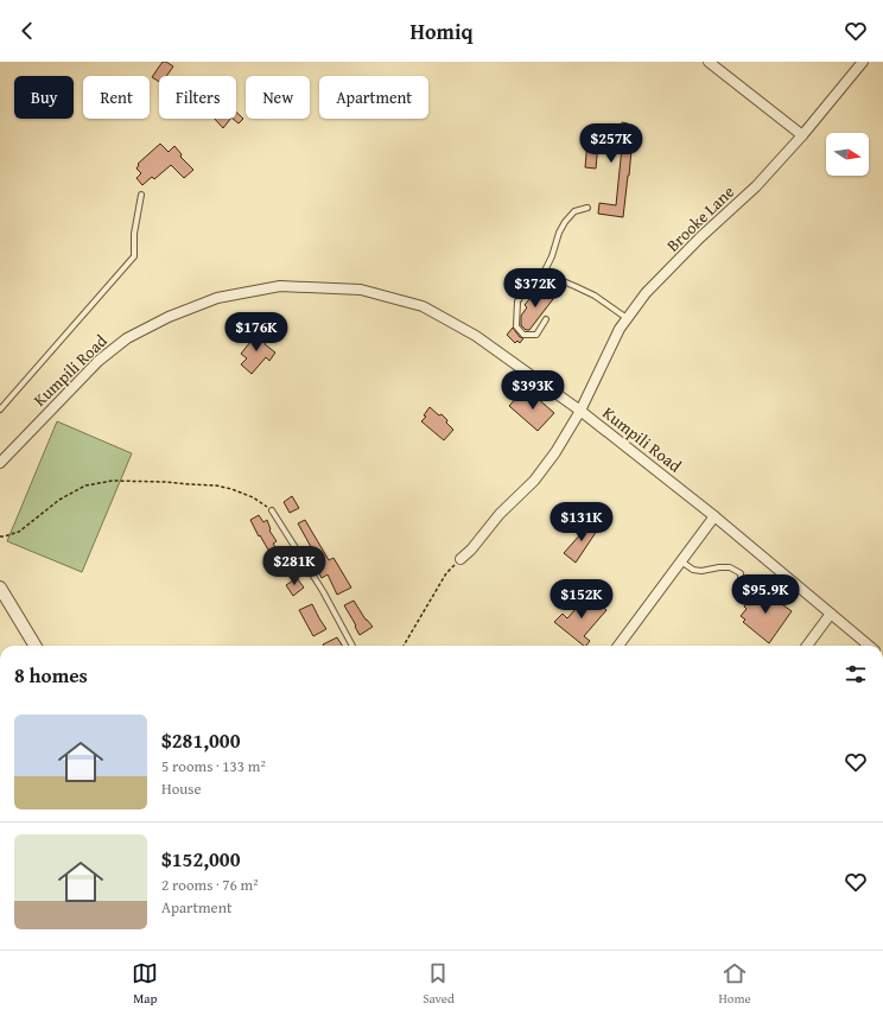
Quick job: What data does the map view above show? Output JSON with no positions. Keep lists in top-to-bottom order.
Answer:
{
  "streets": {
    "street": ["Brooke Lane", "Kumpili Road"]
  },
  "crossings": [
    ["Brooke Lane", "Kumpili Road"]
  ],
  "north": "right",
  "page": {
    "header": "Homiq",
    "chip": [
      "Buy",
      "Rent",
      "Filters",
      "New",
      "Apartment"
    ],
    "price": [
      "$257K",
      "$372K",
      "$176K",
      "$393K",
      "$131K",
      "$281K",
      "$95.9K",
      "$152K"
    ],
    "heading": "8 homes",
    "list": [
      {
        "name": "$281,000",
        "note": "5 rooms · 133 m² · House"
      },
      {
        "name": "$152,000",
        "note": "2 rooms · 76 m² · Apartment"
      }
    ],
    "tabs": ["Map", "Saved", "Home"]
  }
}
